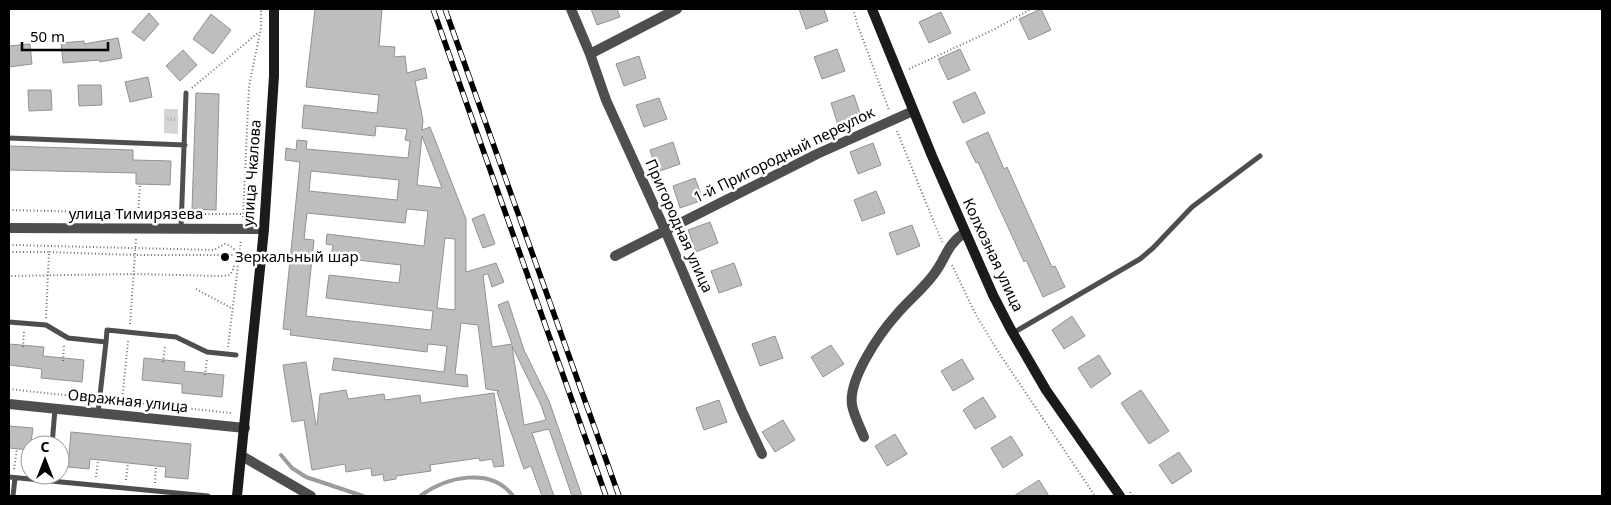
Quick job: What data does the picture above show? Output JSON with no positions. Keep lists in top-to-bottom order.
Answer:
{
  "streets": {
    "main road": ["улица Чкалова", "Колхозная улица"],
    "street": [
      "1-й Пригородный переулок",
      "улица Тимирязева",
      "Пригородная улица",
      "Овражная улица"
    ]
  },
  "crossings": [
    ["1-й Пригородный переулок", "Пригородная улица"],
    ["1-й Пригородный переулок", "Колхозная улица"],
    ["улица Чкалова", "улица Тимирязева"],
    ["улица Чкалова", "Овражная улица"]
  ],
  "places": ["Зеркальный шар"],
  "scale_bar": "50 m",
  "north": "top"
}
